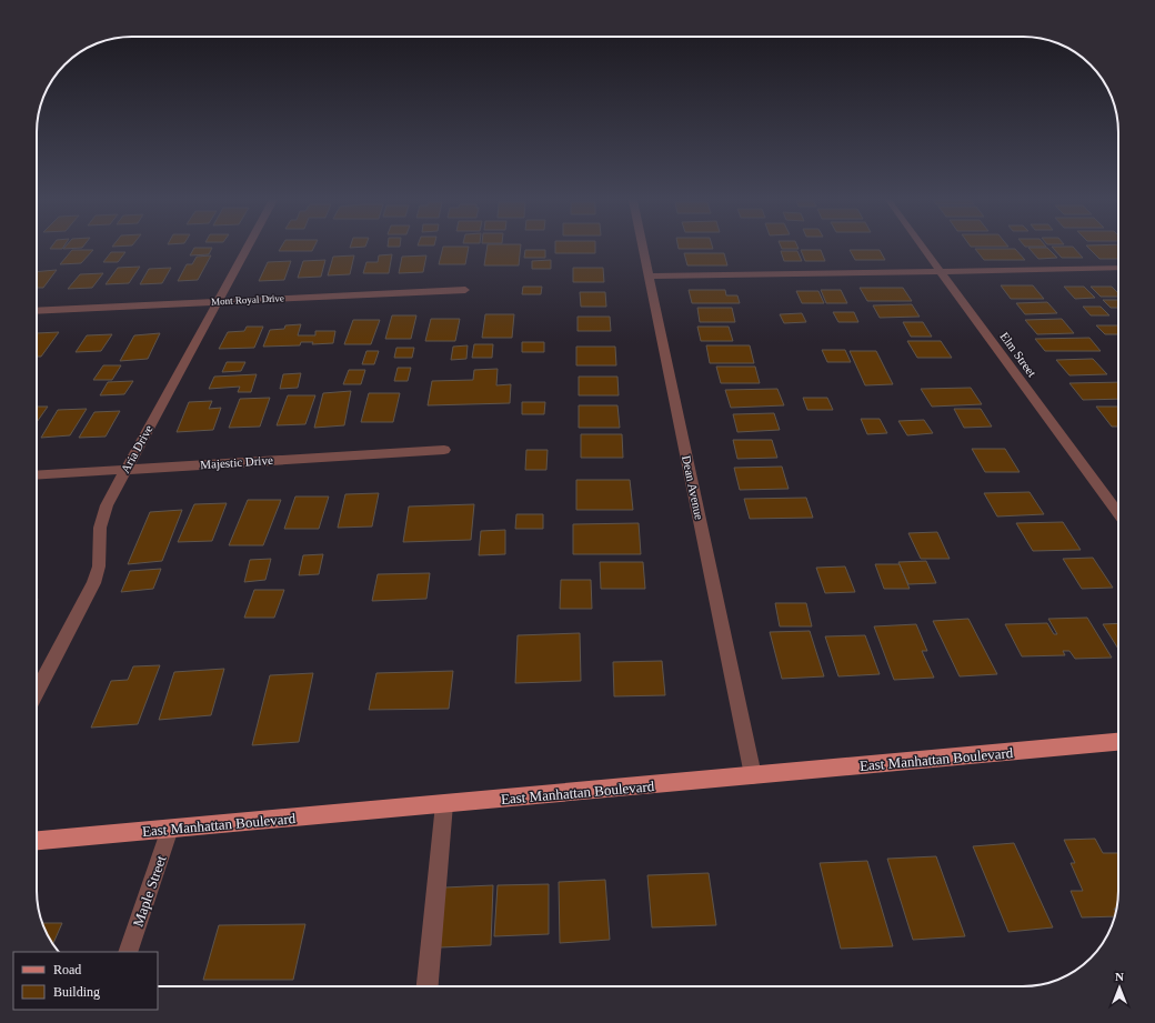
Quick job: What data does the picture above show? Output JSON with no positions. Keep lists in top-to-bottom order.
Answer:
{
  "streets": {
    "main road": ["East Manhattan Boulevard"],
    "street": [
      "Mont Royal Drive",
      "Elm Street",
      "Aria Drive",
      "Majestic Drive",
      "Dean Avenue",
      "Maple Street"
    ]
  },
  "crossings": [
    ["Mont Royal Drive", "Aria Drive"],
    ["Aria Drive", "Majestic Drive"],
    ["Dean Avenue", "East Manhattan Boulevard"],
    ["East Manhattan Boulevard", "Maple Street"]
  ],
  "legend": ["Road", "Building"],
  "north": "top"
}
